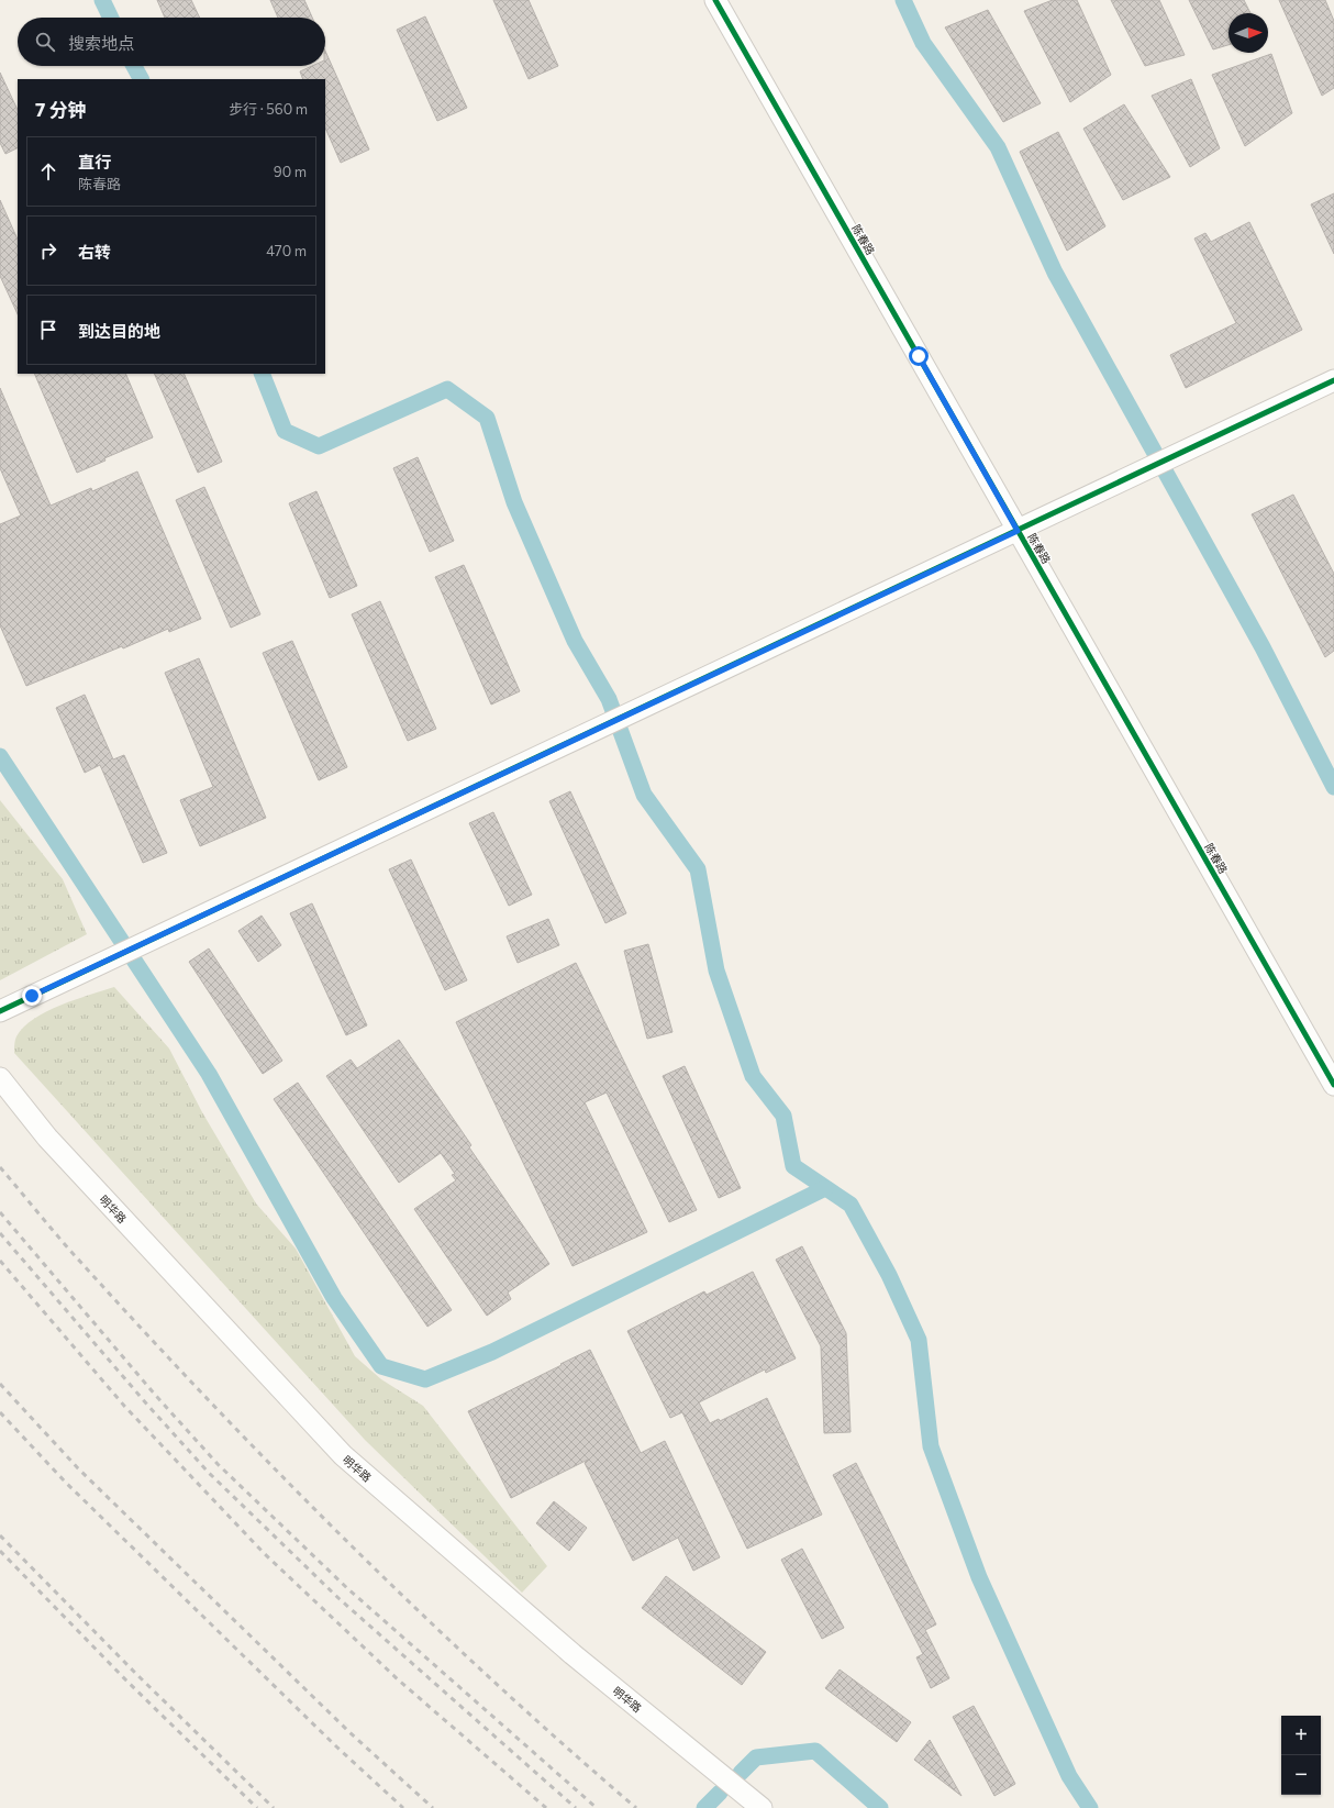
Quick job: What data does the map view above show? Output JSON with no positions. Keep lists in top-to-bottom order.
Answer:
{
  "streets": {
    "street": ["陈春路", "明华路"]
  },
  "north": "right",
  "page": {
    "search": "搜索地点",
    "heading": ["7 分钟", "步行 · 560 m"],
    "list": [
      ["直行", "陈春路", "90 m"],
      ["右转", "470 m"],
      "到达目的地"
    ],
    "map_buttons": ["+", "−"]
  }
}
